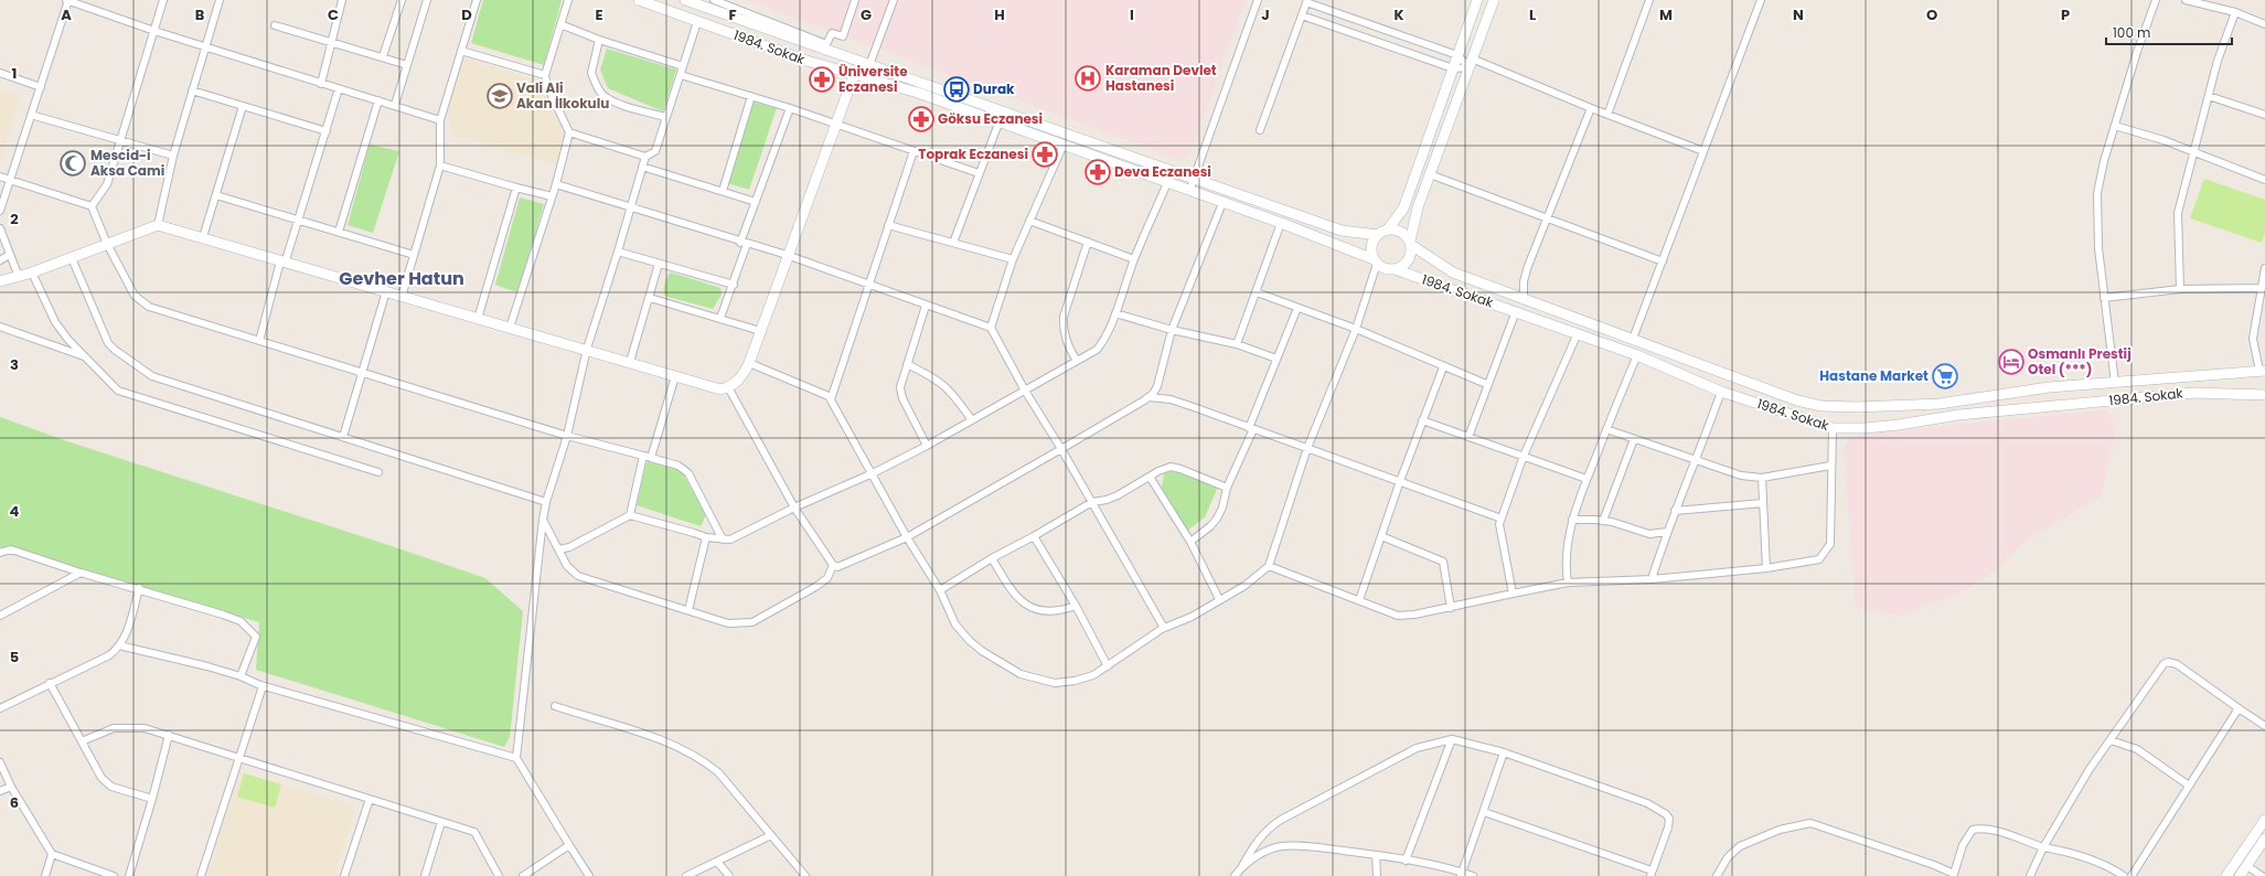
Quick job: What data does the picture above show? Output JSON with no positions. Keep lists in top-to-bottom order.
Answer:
{
  "streets": {
    "main road": ["1984. Sokak"]
  },
  "districts": ["Gevher Hatun"],
  "places": {
    "hospital": ["Karaman Devlet Hastanesi"],
    "pharmacy": [
      "Üniversite Eczanesi",
      "Göksu Eczanesi",
      "Toprak Eczanesi",
      "Deva Eczanesi"
    ],
    "bus stop": ["Durak"],
    "school or university": ["Vali Ali Akan İlkokulu"],
    "mosque": ["Mescid-i Aksa Cami"],
    "hotel": ["Osmanlı Prestij Otel (***)"],
    "supermarket": ["Hastane Market"]
  },
  "scale_bar": "100 m",
  "grid": {
    "columns": [
      "A",
      "B",
      "C",
      "D",
      "E",
      "F",
      "G",
      "H",
      "I",
      "J",
      "K",
      "L",
      "M",
      "N",
      "O",
      "P"
    ],
    "rows": [
      "1",
      "2",
      "3",
      "4",
      "5",
      "6"
    ]
  }
}
